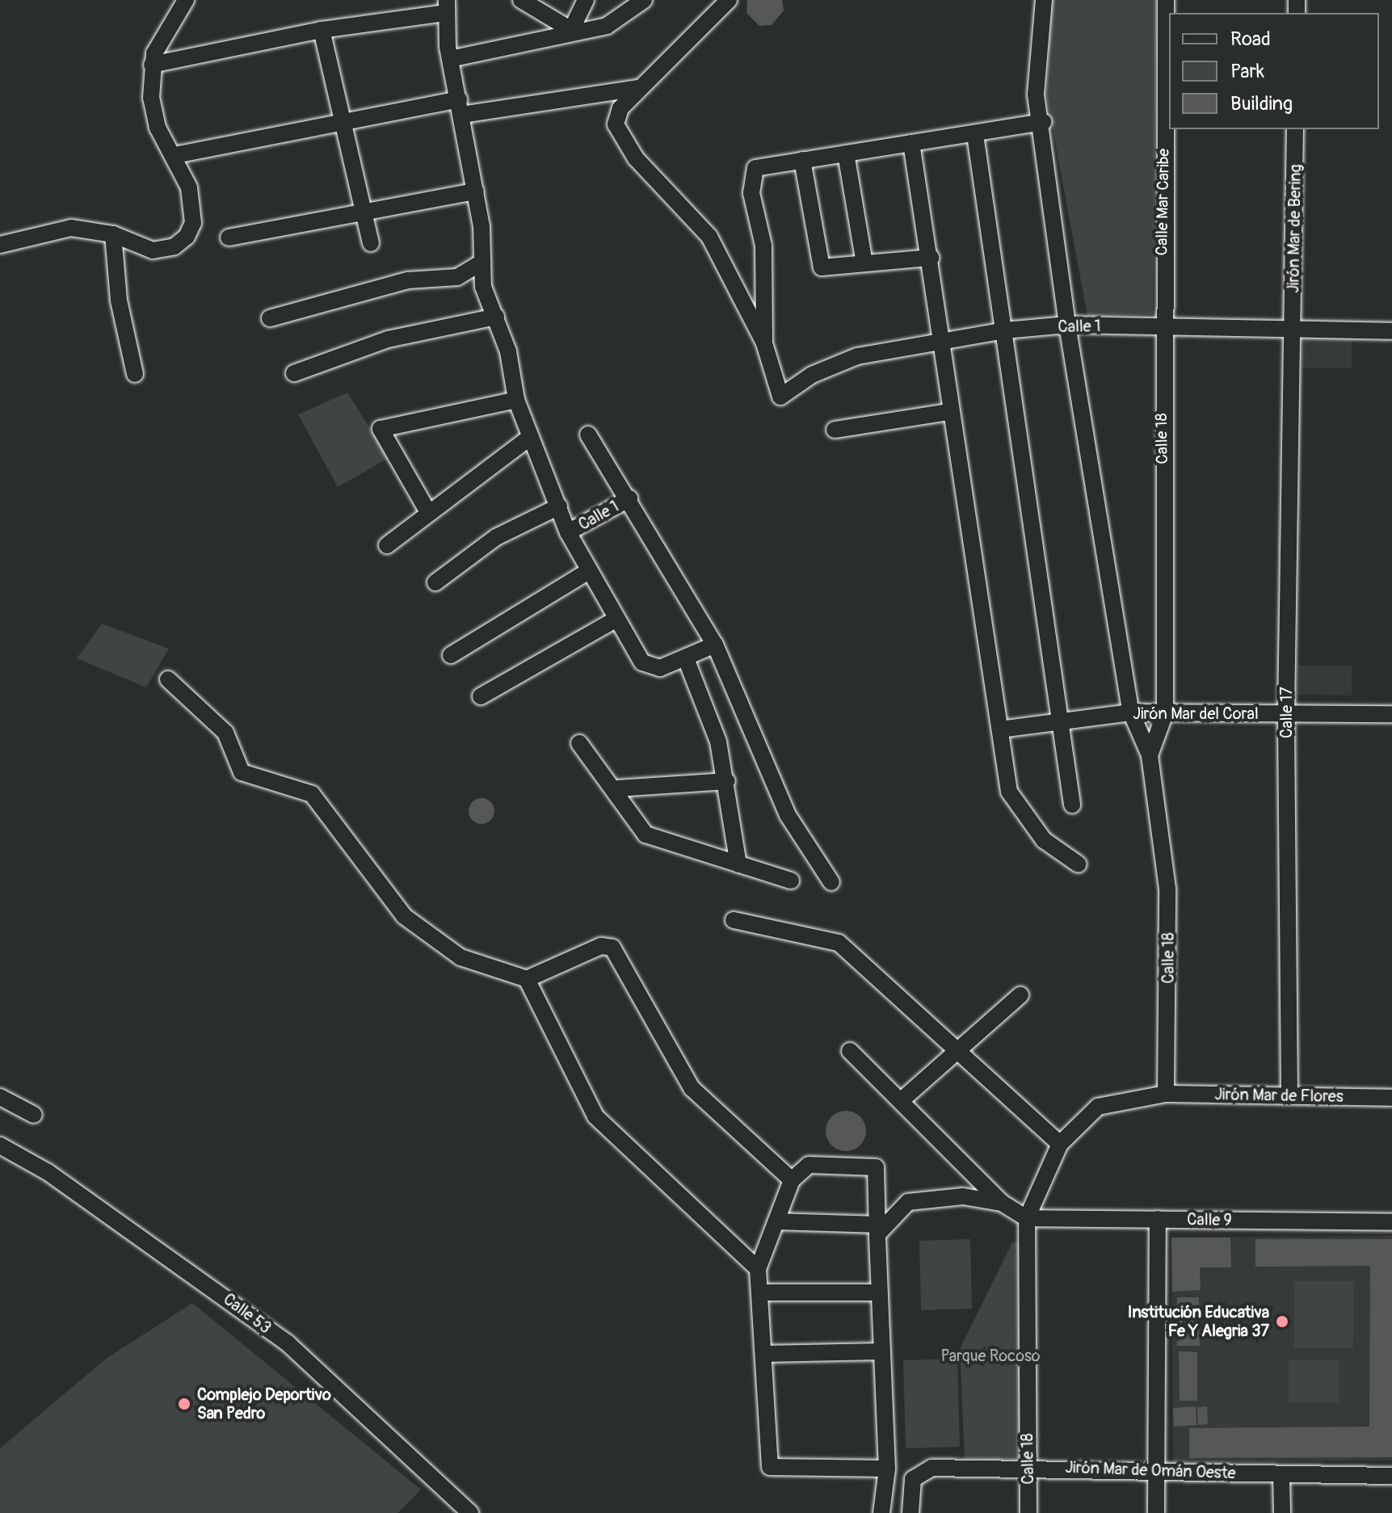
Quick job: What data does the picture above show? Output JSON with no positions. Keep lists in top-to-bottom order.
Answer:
{
  "streets": {
    "street": [
      "Calle Mar Caribe",
      "Jirón Mar de Bering",
      "Calle 1",
      "Calle 18",
      "Calle 17",
      "Jirón Mar del Coral",
      "Jirón Mar de Flores",
      "Calle 9",
      "Calle 53",
      "Jirón Mar de Omán Oeste"
    ]
  },
  "crossings": [
    ["Calle Mar Caribe", "Calle 1"],
    ["Calle Mar Caribe", "Calle 18"],
    ["Jirón Mar de Bering", "Calle 1"],
    ["Jirón Mar de Bering", "Calle 17"],
    ["Calle 1", "Calle 18"],
    ["Calle 1", "Calle 17"],
    ["Calle 18", "Jirón Mar del Coral"],
    ["Calle 18", "Jirón Mar de Flores"],
    ["Calle 18", "Calle 9"],
    ["Calle 18", "Jirón Mar de Omán Oeste"],
    ["Calle 17", "Jirón Mar del Coral"],
    ["Calle 17", "Jirón Mar de Flores"]
  ],
  "parks": ["Parque Rocoso"],
  "places": ["Institución Educativa Fe Y Alegria 37", "Complejo Deportivo San Pedro"],
  "legend": ["Road", "Park", "Building"]
}
